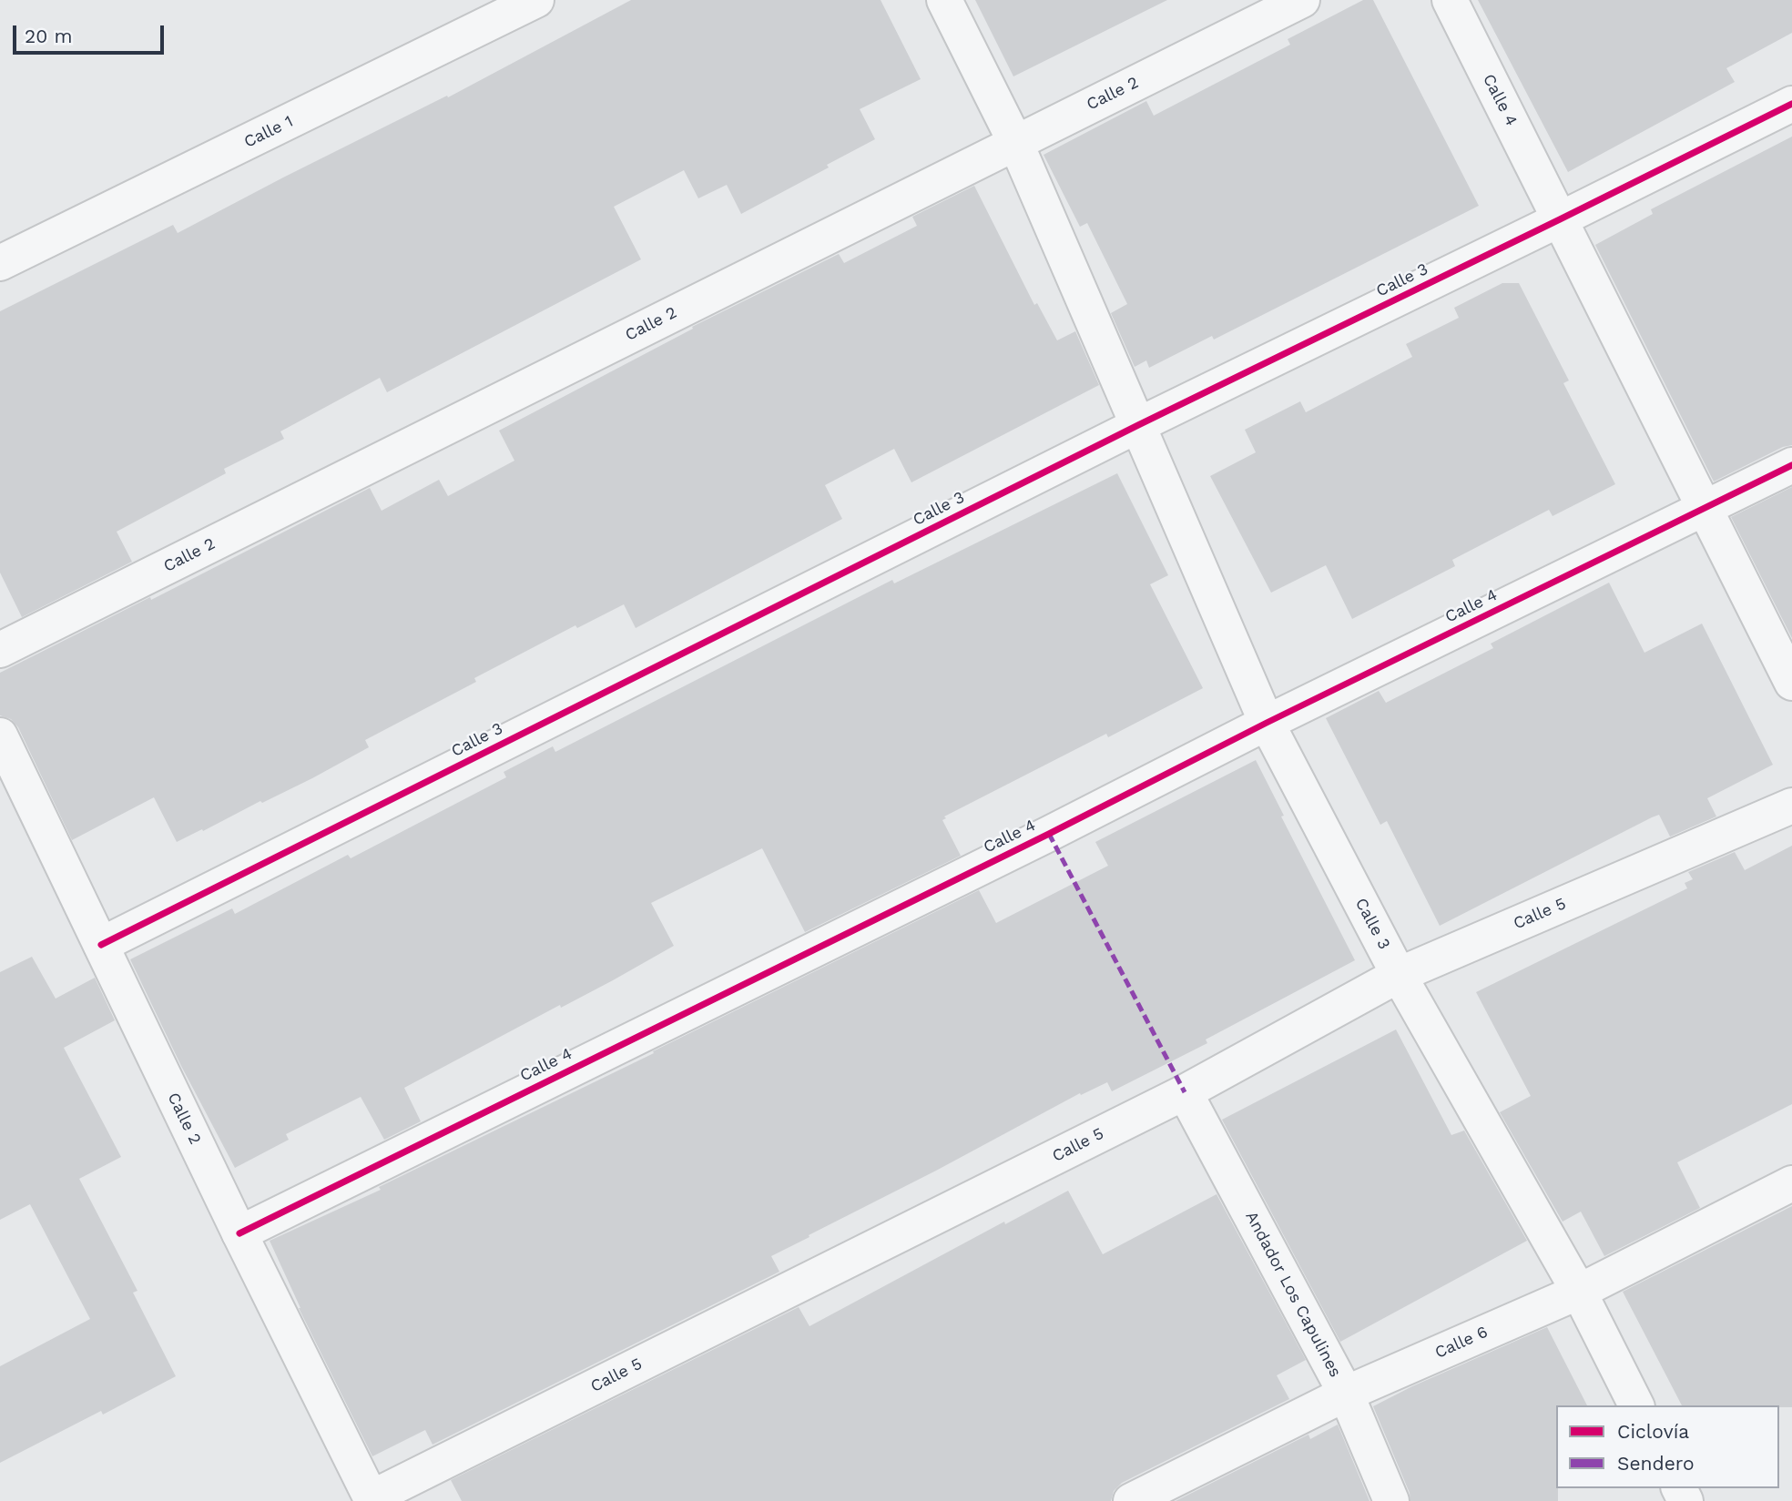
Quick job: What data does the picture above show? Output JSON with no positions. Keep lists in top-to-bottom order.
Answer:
{
  "streets": {
    "street": [
      "Calle 2",
      "Calle 4",
      "Calle 1",
      "Calle 3",
      "Calle 5",
      "Andador Los Capulines",
      "Calle 6"
    ]
  },
  "crossings": [
    ["Calle 2", "Calle 4"],
    ["Calle 2", "Calle 3"],
    ["Calle 2", "Calle 5"],
    ["Calle 4", "Calle 3"],
    ["Calle 3", "Calle 5"],
    ["Calle 3", "Calle 6"],
    ["Calle 5", "Andador Los Capulines"],
    ["Andador Los Capulines", "Calle 6"]
  ],
  "legend": ["Ciclovía", "Sendero"],
  "scale_bar": "20 m"
}
